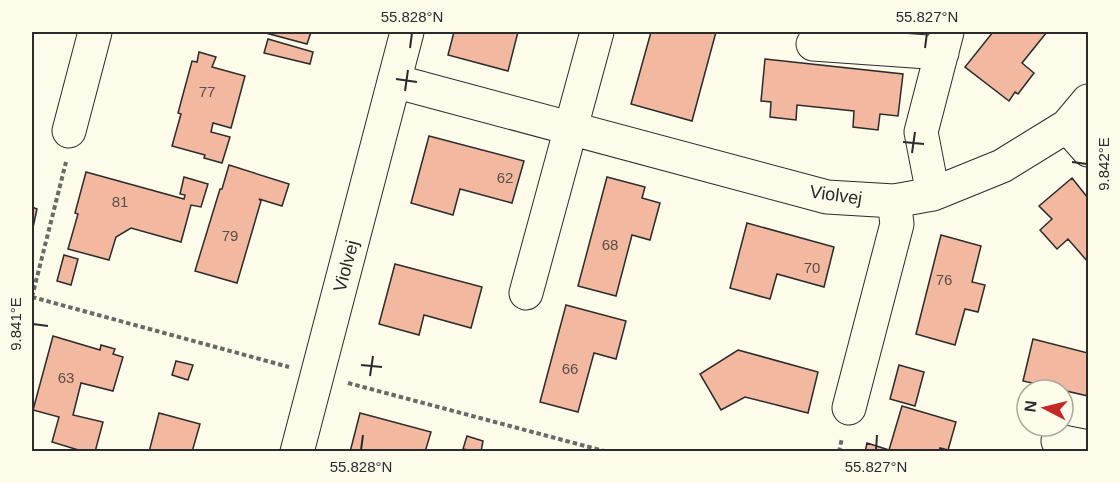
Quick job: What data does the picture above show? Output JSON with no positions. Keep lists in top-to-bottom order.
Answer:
{
  "streets": {
    "street": ["Violvej"]
  },
  "house_numbers": [
    "77",
    "62",
    "81",
    "79",
    "68",
    "70",
    "76",
    "66",
    "63"
  ],
  "north": "left",
  "coordinates": [
    "55.828°N",
    "55.827°N",
    "9.842°E",
    "9.841°E"
  ]
}
